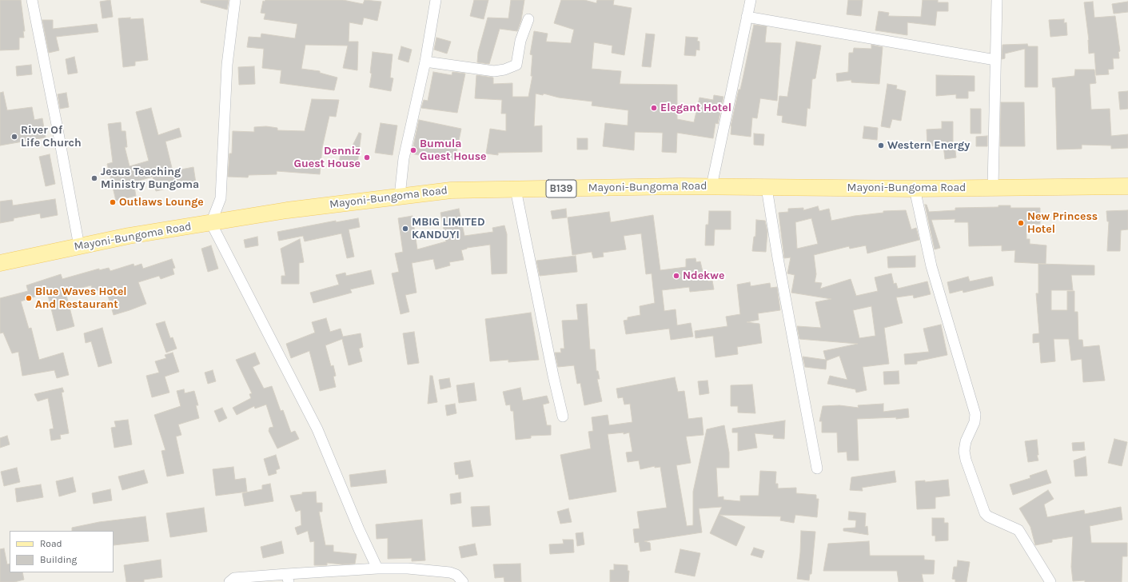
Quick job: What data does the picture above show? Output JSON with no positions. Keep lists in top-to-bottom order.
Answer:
{
  "streets": {
    "main road": ["Mayoni-Bungoma Road", "B139"]
  },
  "places": [
    "Elegant Hotel",
    "River Of Life Church",
    "Western Energy",
    "Bumula Guest House",
    "Denniz Guest House",
    "Jesus Teaching Ministry Bungoma",
    "Outlaws Lounge",
    "New Princess Hotel",
    "MBIG LIMITED KANDUYI",
    "Ndekwe",
    "Blue Waves Hotel And Restaurant"
  ],
  "legend": ["Road", "Building"]
}
